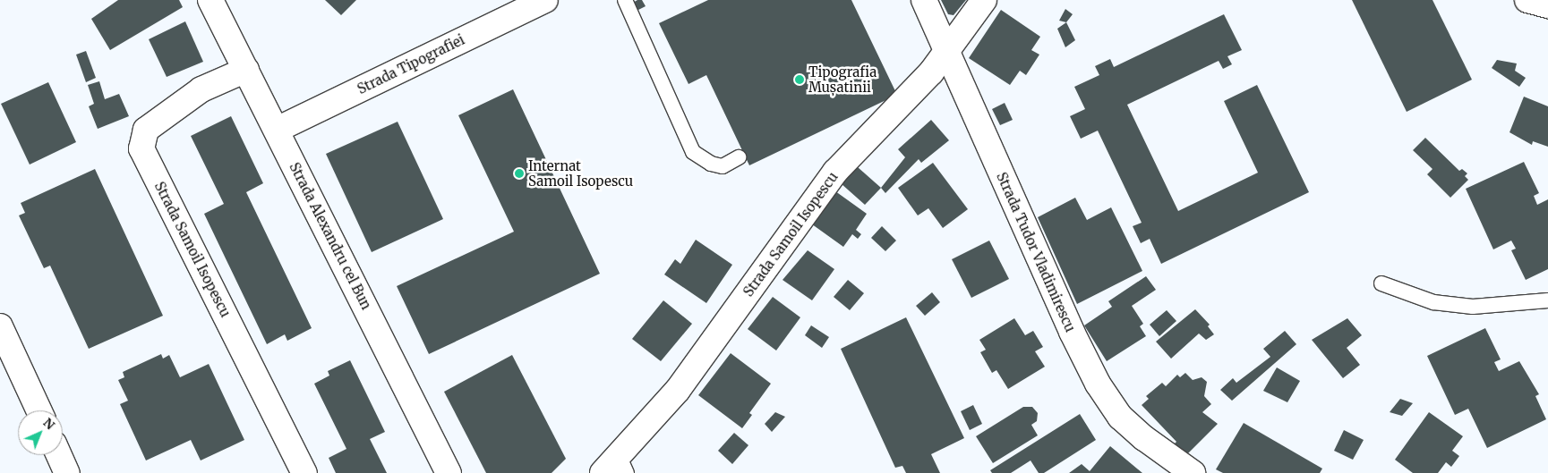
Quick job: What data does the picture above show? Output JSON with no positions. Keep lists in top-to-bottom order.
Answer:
{
  "streets": {
    "street": [
      "Strada Tipografiei",
      "Strada Samoil Isopescu",
      "Strada Alexandru cel Bun",
      "Strada Tudor Vladimirescu"
    ]
  },
  "crossings": [
    ["Strada Tipografiei", "Strada Alexandru cel Bun"],
    ["Strada Samoil Isopescu", "Strada Alexandru cel Bun"],
    ["Strada Samoil Isopescu", "Strada Tudor Vladimirescu"]
  ],
  "places": ["Tipografia Mușatinii", "Internat Samoil Isopescu"],
  "north": "top right"
}
